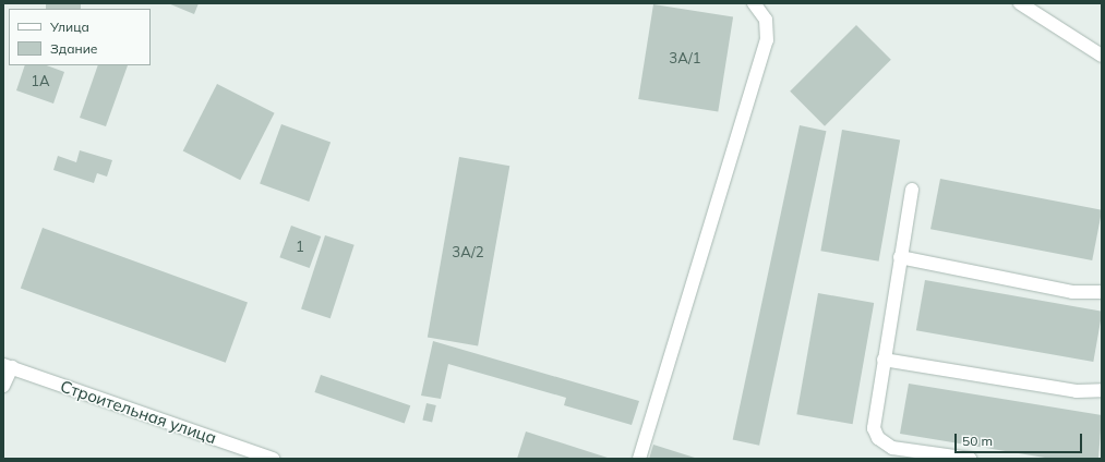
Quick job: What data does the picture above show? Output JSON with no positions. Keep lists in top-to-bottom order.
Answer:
{
  "streets": {
    "street": ["Строительная улица"]
  },
  "house_numbers": [
    "3А/1",
    "1А",
    "1",
    "3А/2"
  ],
  "legend": ["Улица", "Здание"],
  "scale_bar": "50 m"
}
